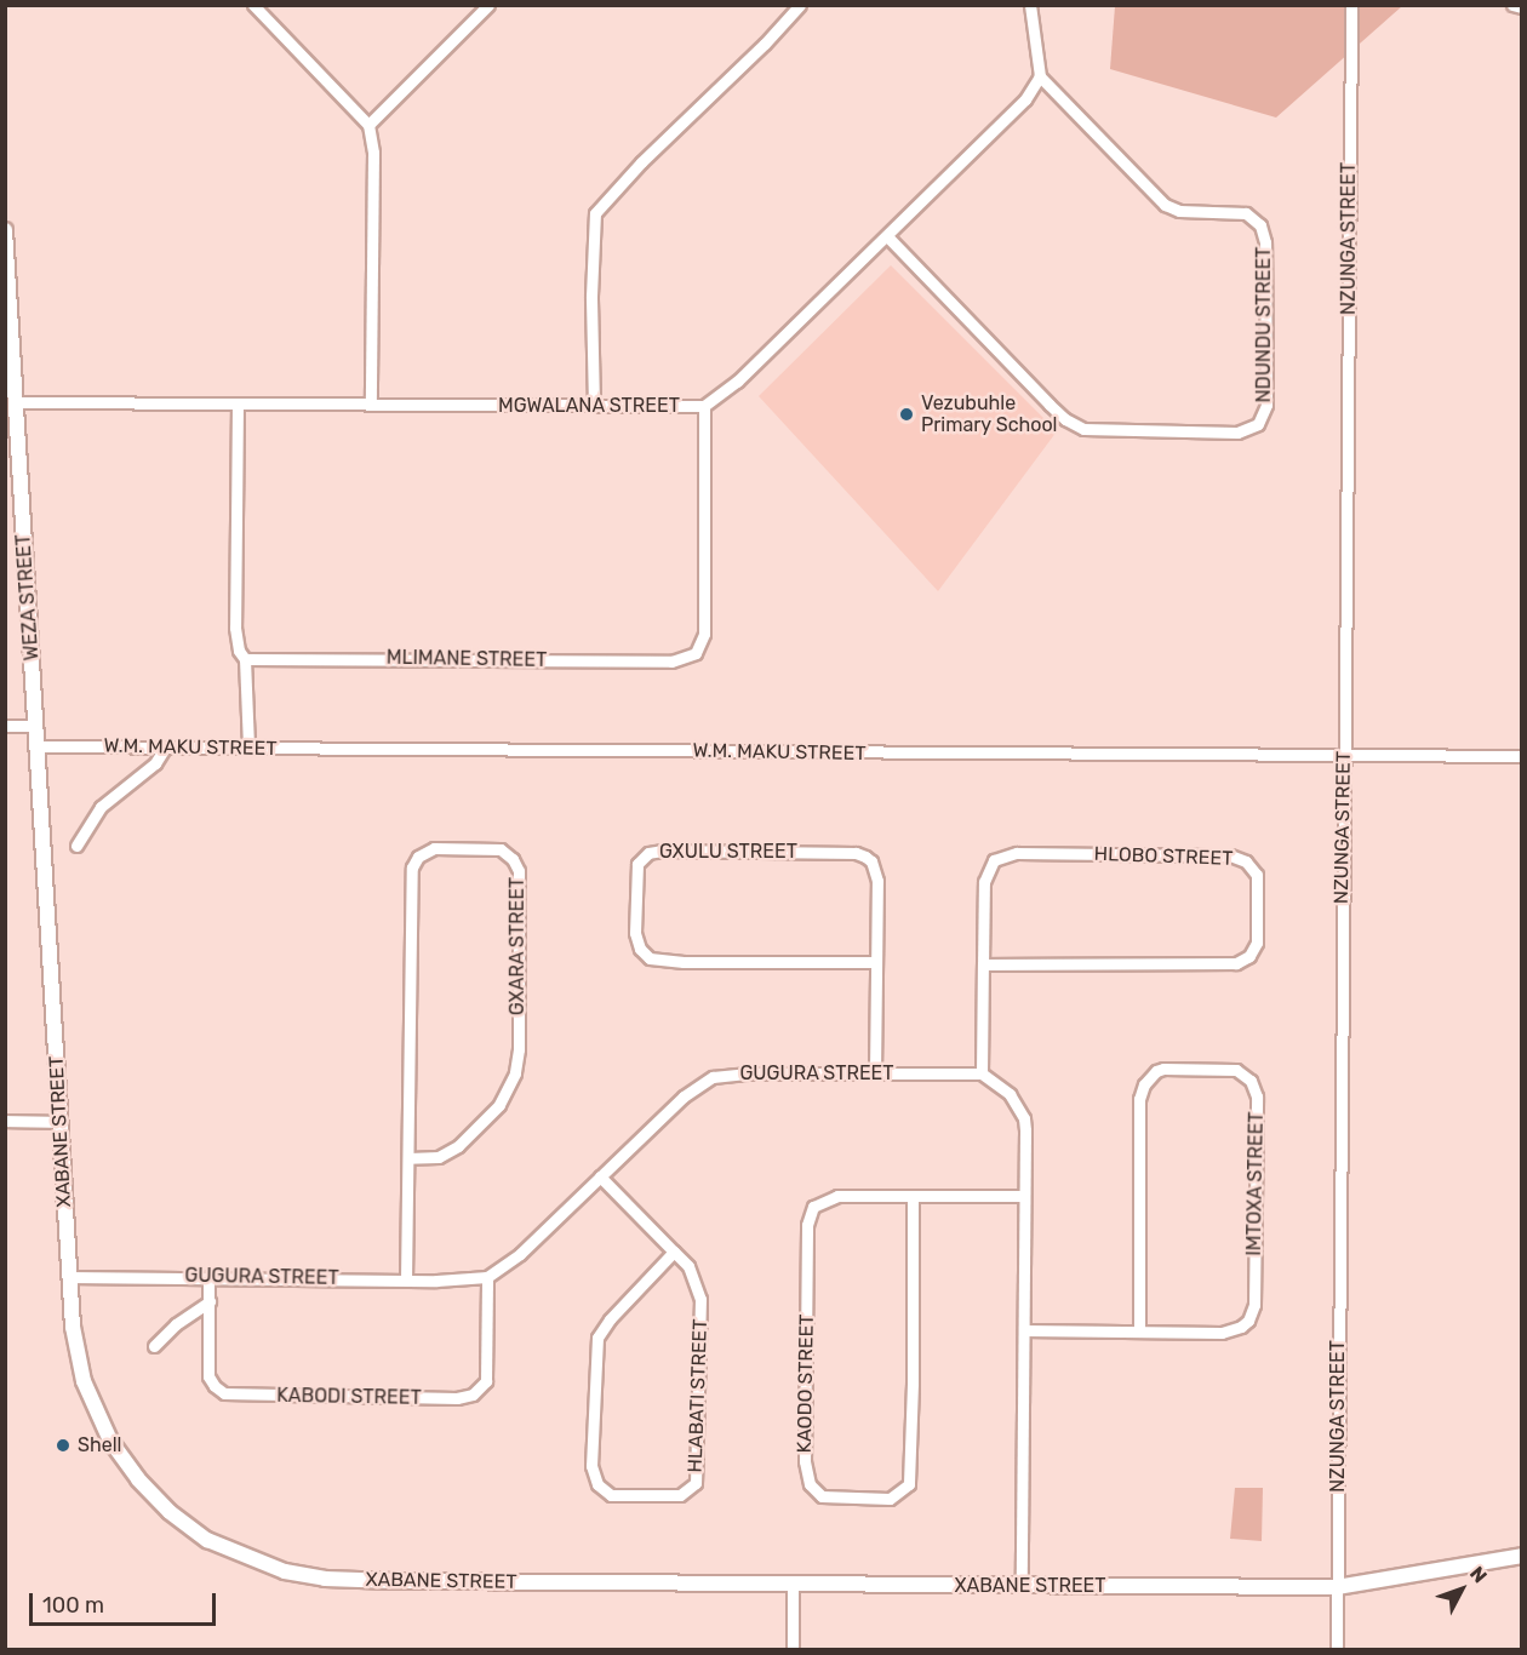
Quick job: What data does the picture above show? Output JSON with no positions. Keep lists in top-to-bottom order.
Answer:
{
  "streets": {
    "street": [
      "NZUNGA STREET",
      "NDUNDU STREET",
      "MGWALANA STREET",
      "WEZA STREET",
      "MLIMANE STREET",
      "W.M. MAKU STREET",
      "GXULU STREET",
      "HLOBO STREET",
      "GXARA STREET",
      "GUGURA STREET",
      "XABANE STREET",
      "IMTOXA STREET",
      "KAODO STREET",
      "HLABATI STREET",
      "KABODI STREET"
    ]
  },
  "crossings": [
    ["NZUNGA STREET", "W.M. MAKU STREET"],
    ["NZUNGA STREET", "XABANE STREET"],
    ["NDUNDU STREET", "MGWALANA STREET"],
    ["MGWALANA STREET", "WEZA STREET"],
    ["MGWALANA STREET", "MLIMANE STREET"],
    ["WEZA STREET", "W.M. MAKU STREET"],
    ["WEZA STREET", "XABANE STREET"],
    ["W.M. MAKU STREET", "XABANE STREET"],
    ["GXULU STREET", "GUGURA STREET"],
    ["HLOBO STREET", "GUGURA STREET"],
    ["GXARA STREET", "GUGURA STREET"],
    ["GUGURA STREET", "XABANE STREET"],
    ["GUGURA STREET", "HLABATI STREET"],
    ["GUGURA STREET", "KABODI STREET"]
  ],
  "places": ["Vezubuhle Primary School", "Shell"],
  "scale_bar": "100 m",
  "north": "top right"
}
